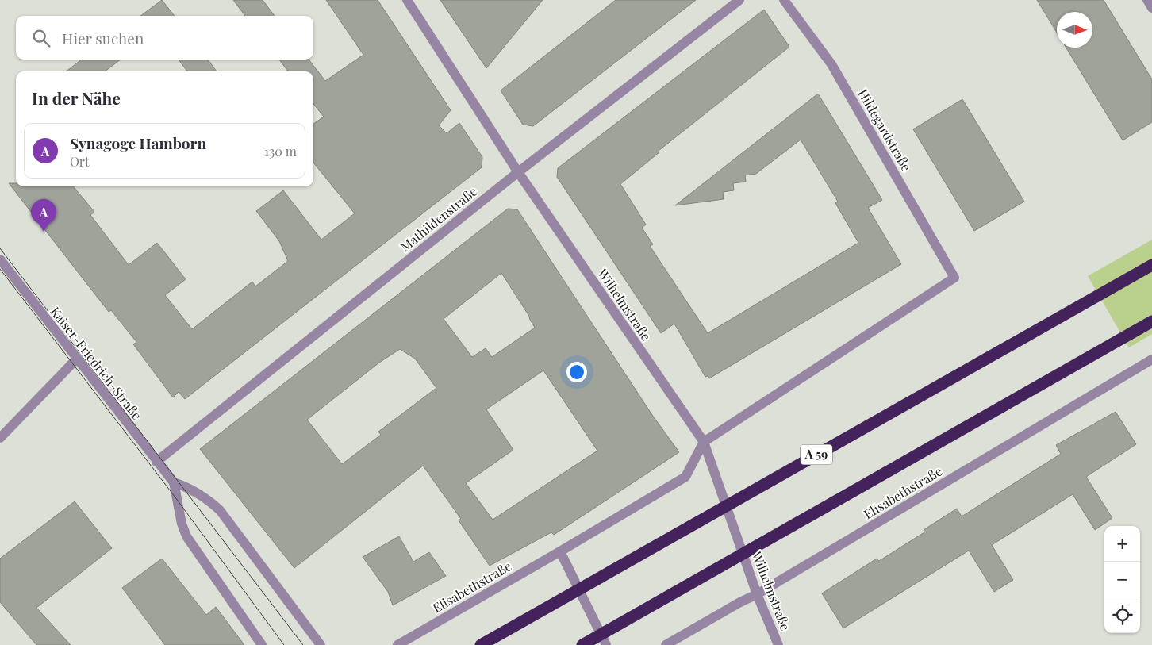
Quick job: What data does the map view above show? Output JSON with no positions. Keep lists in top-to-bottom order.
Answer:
{
  "streets": {
    "highway": ["A 59"],
    "street": [
      "Hildegardstraße",
      "Mathildenstraße",
      "Wilhelmstraße",
      "Kaiser-Friedrich-Straße",
      "Elisabethstraße"
    ]
  },
  "crossings": [
    ["Hildegardstraße", "Elisabethstraße"],
    ["Mathildenstraße", "Wilhelmstraße"],
    ["Mathildenstraße", "Kaiser-Friedrich-Straße"],
    ["Wilhelmstraße", "Elisabethstraße"]
  ],
  "north": "right",
  "page": {
    "search": "Hier suchen",
    "heading": "In der Nähe",
    "list": [
      {
        "mark": "A",
        "name": "Synagoge Hamborn",
        "note": "Ort",
        "value": "130 m"
      }
    ],
    "pins": "A",
    "map_buttons": ["+", "−"]
  }
}
